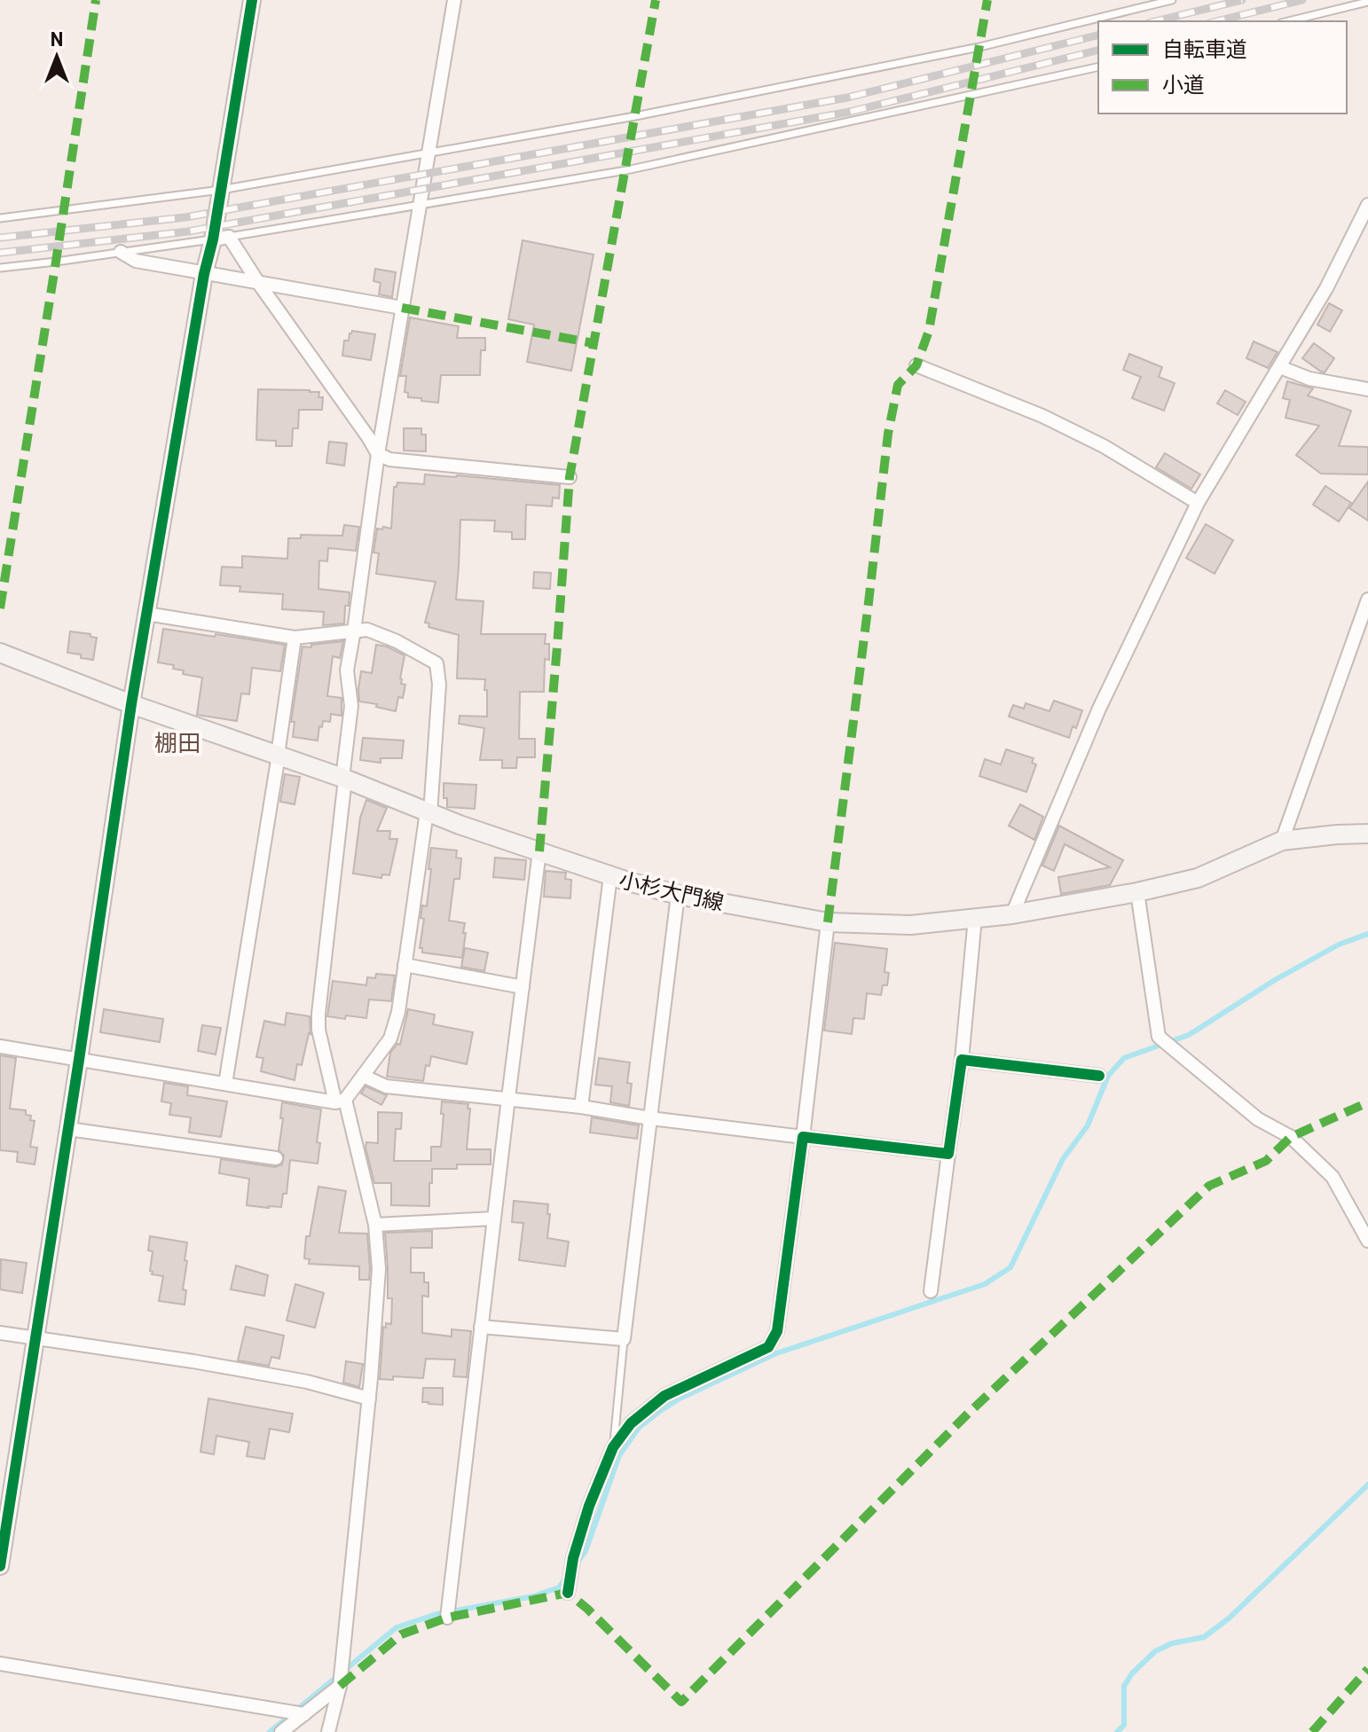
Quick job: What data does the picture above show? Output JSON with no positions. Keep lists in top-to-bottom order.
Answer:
{
  "streets": {
    "main road": ["小杉大門線"]
  },
  "districts": ["棚田"],
  "legend": ["自転車道", "小道"],
  "north": "top"
}
